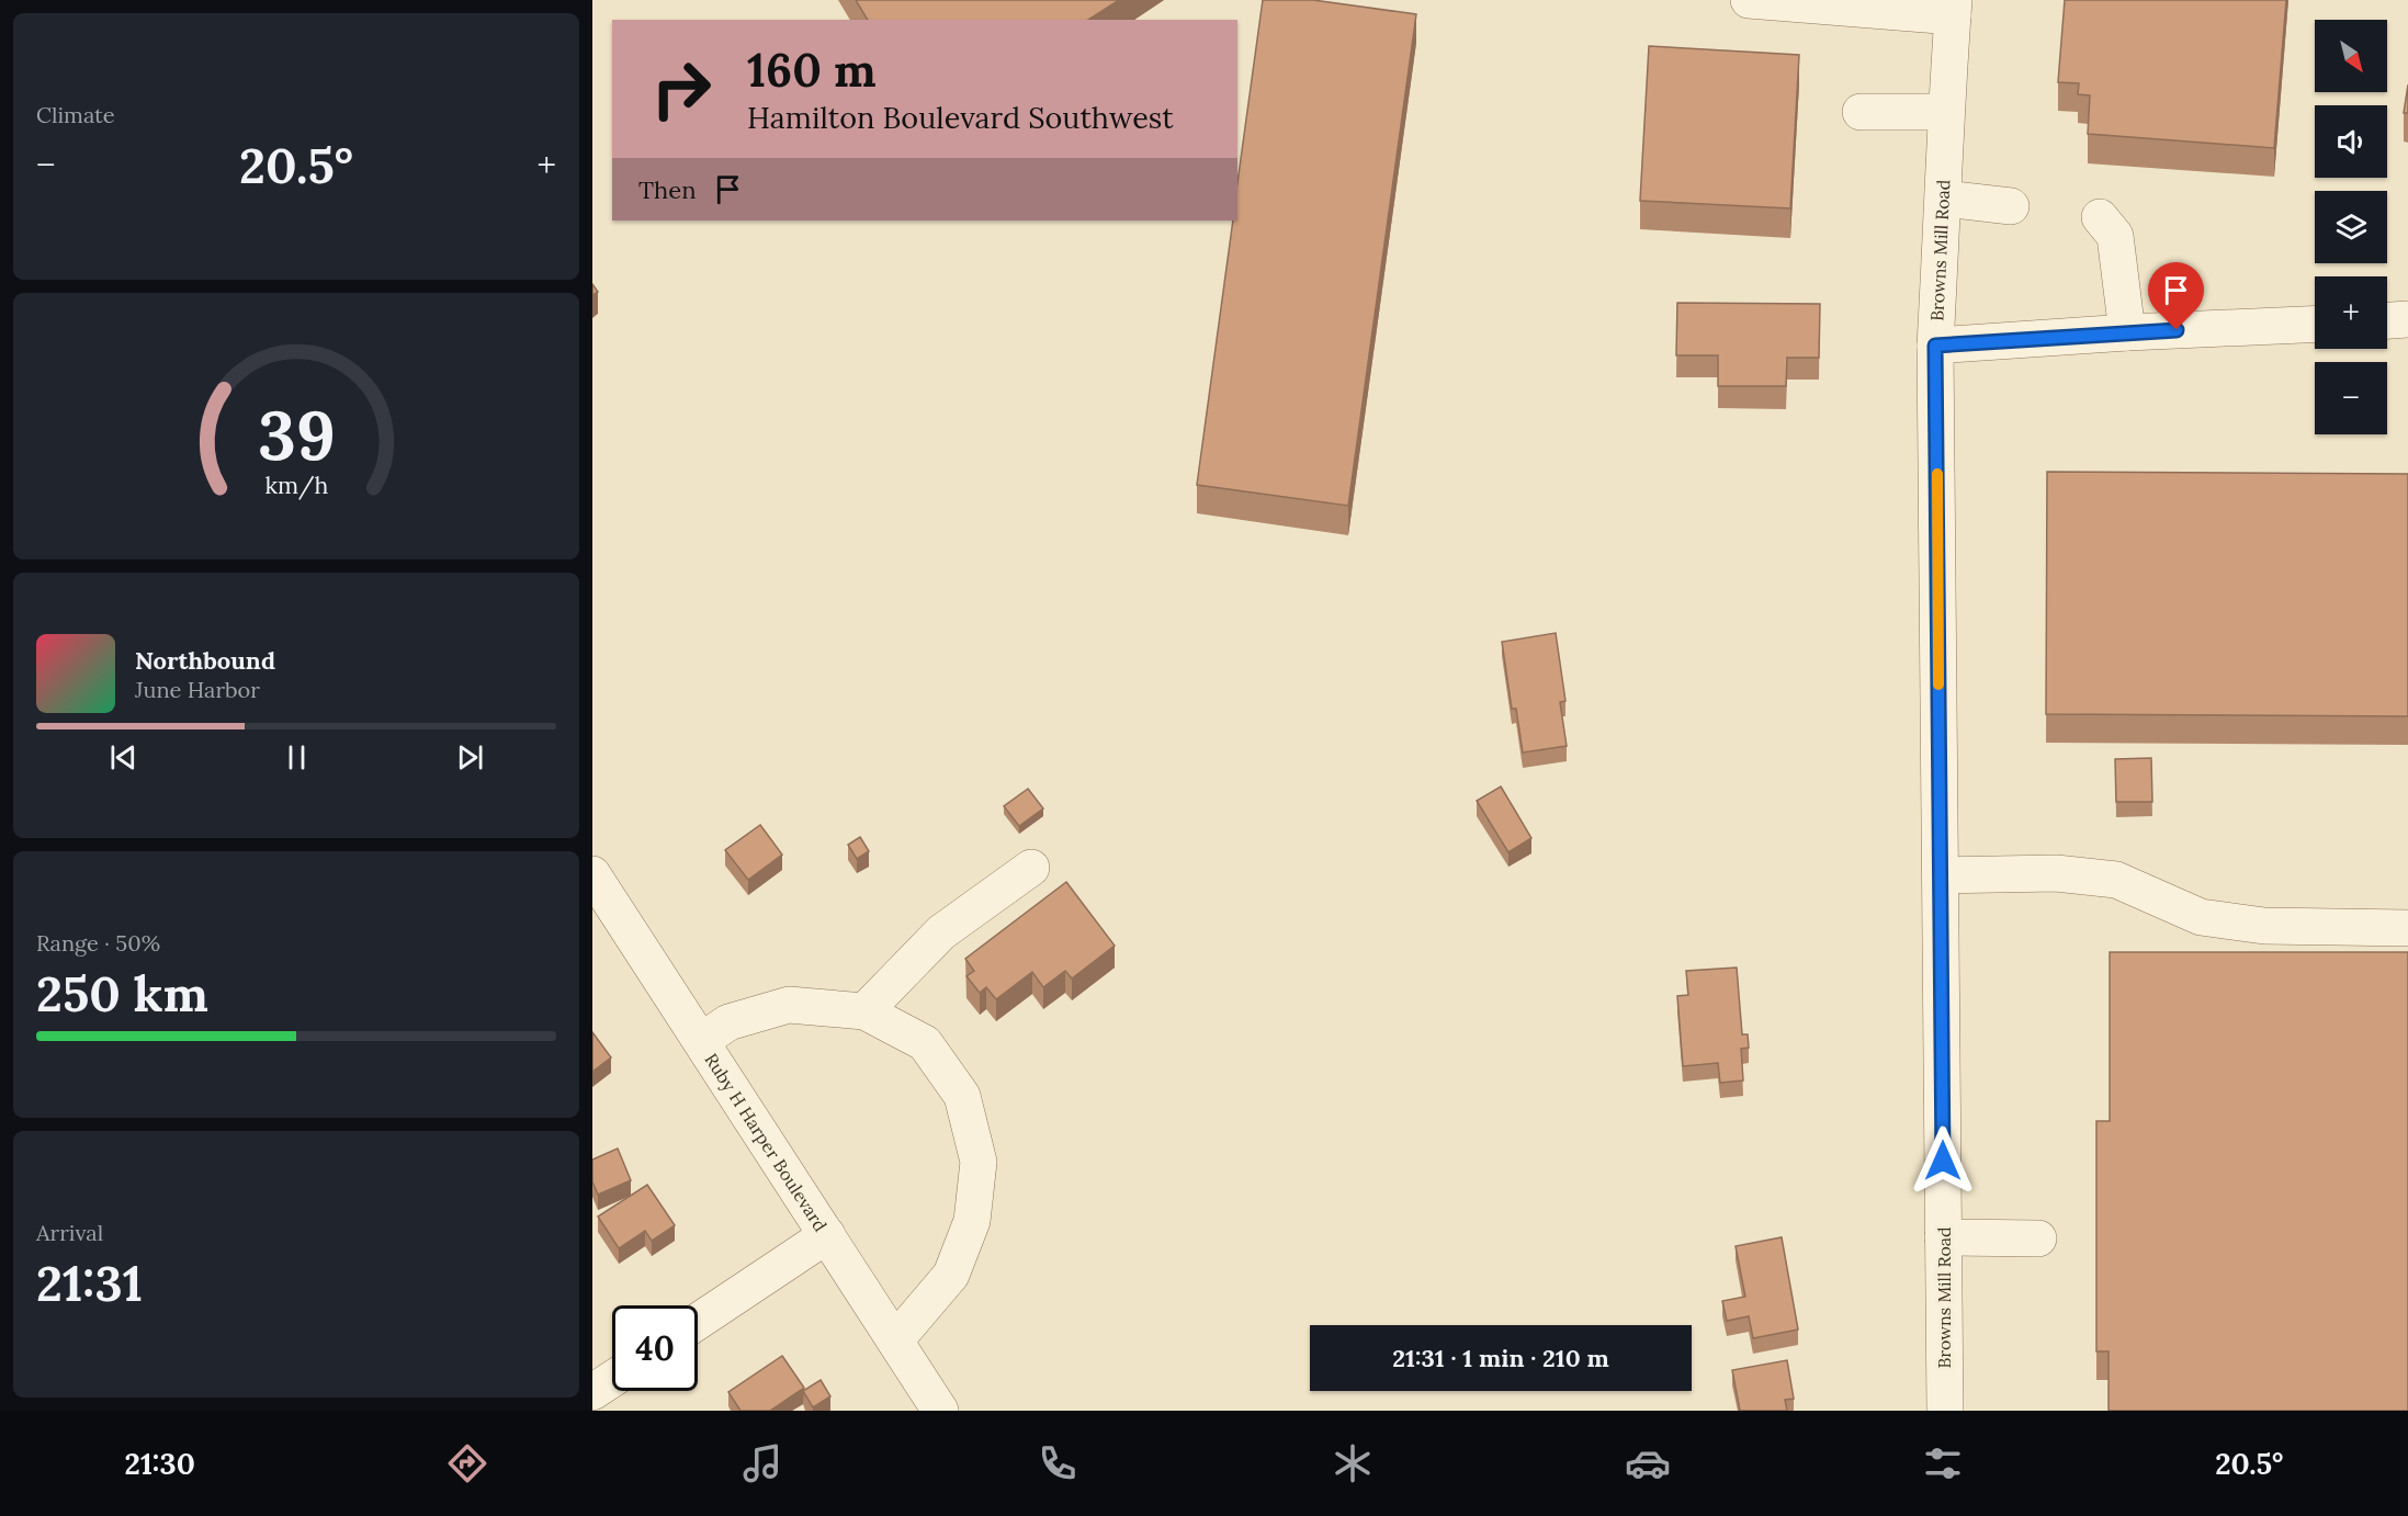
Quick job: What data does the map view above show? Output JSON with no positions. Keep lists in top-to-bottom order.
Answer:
{
  "streets": {
    "street": ["Browns Mill Road", "Ruby H Harper Boulevard"]
  },
  "north": "bottom right",
  "page": {
    "tile": [
      "Climate",
      ["Range · 50%", "250 km"],
      ["Arrival", "21:31"]
    ],
    "map_buttons": ["+", "−"],
    "turn": ["160 m", "Hamilton Boulevard Southwest"],
    "heat": ["−", "20.5°", "+"],
    "then": "Then",
    "song": ["Northbound", "June Harbor"],
    "limit": "40",
    "trip": "21:31 · 1 min · 210 m",
    "tabs": ["21:30", "20.5°"],
    "gauge": ["39", "km/h"]
  }
}
